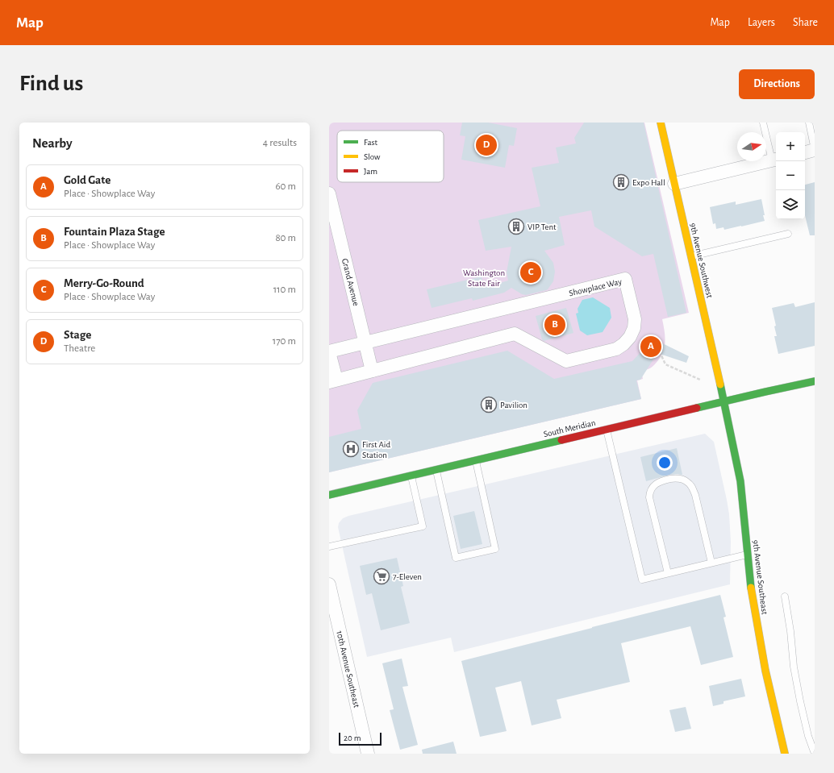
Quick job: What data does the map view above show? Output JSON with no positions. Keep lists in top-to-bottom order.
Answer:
{
  "streets": {
    "street": [
      "9th Avenue Southwest",
      "Grand Avenue",
      "Showplace Way",
      "South Meridian",
      "9th Avenue Southeast",
      "10th Avenue Southeast"
    ]
  },
  "crossings": [
    ["9th Avenue Southwest", "South Meridian"],
    ["9th Avenue Southwest", "9th Avenue Southeast"],
    ["Grand Avenue", "Showplace Way"],
    ["South Meridian", "9th Avenue Southeast"]
  ],
  "parks": ["Washington State Fair"],
  "places": {
    "building": ["Expo Hall", "VIP Tent", "Pavilion"],
    "hospital": ["First Aid Station"],
    "supermarket": ["7-Eleven"]
  },
  "legend": ["Fast", "Slow", "Jam"],
  "scale_bar": "20 m",
  "north": "right",
  "page": {
    "header": "Map",
    "nav": ["Map", "Layers", "Share"],
    "buttons": "Directions",
    "title": "Find us",
    "heading": ["Nearby", "4 results"],
    "map_buttons": ["+", "−"],
    "pins": [
      "D",
      "C",
      "B",
      "A"
    ],
    "list": [
      {
        "mark": "A",
        "name": "Gold Gate",
        "note": "Place · Showplace Way",
        "value": "60 m"
      },
      {
        "mark": "B",
        "name": "Fountain Plaza Stage",
        "note": "Place · Showplace Way",
        "value": "80 m"
      },
      {
        "mark": "C",
        "name": "Merry-Go-Round",
        "note": "Place · Showplace Way",
        "value": "110 m"
      },
      {
        "mark": "D",
        "name": "Stage",
        "note": "Theatre",
        "value": "170 m"
      }
    ],
    "scale": "20 m"
  }
}
